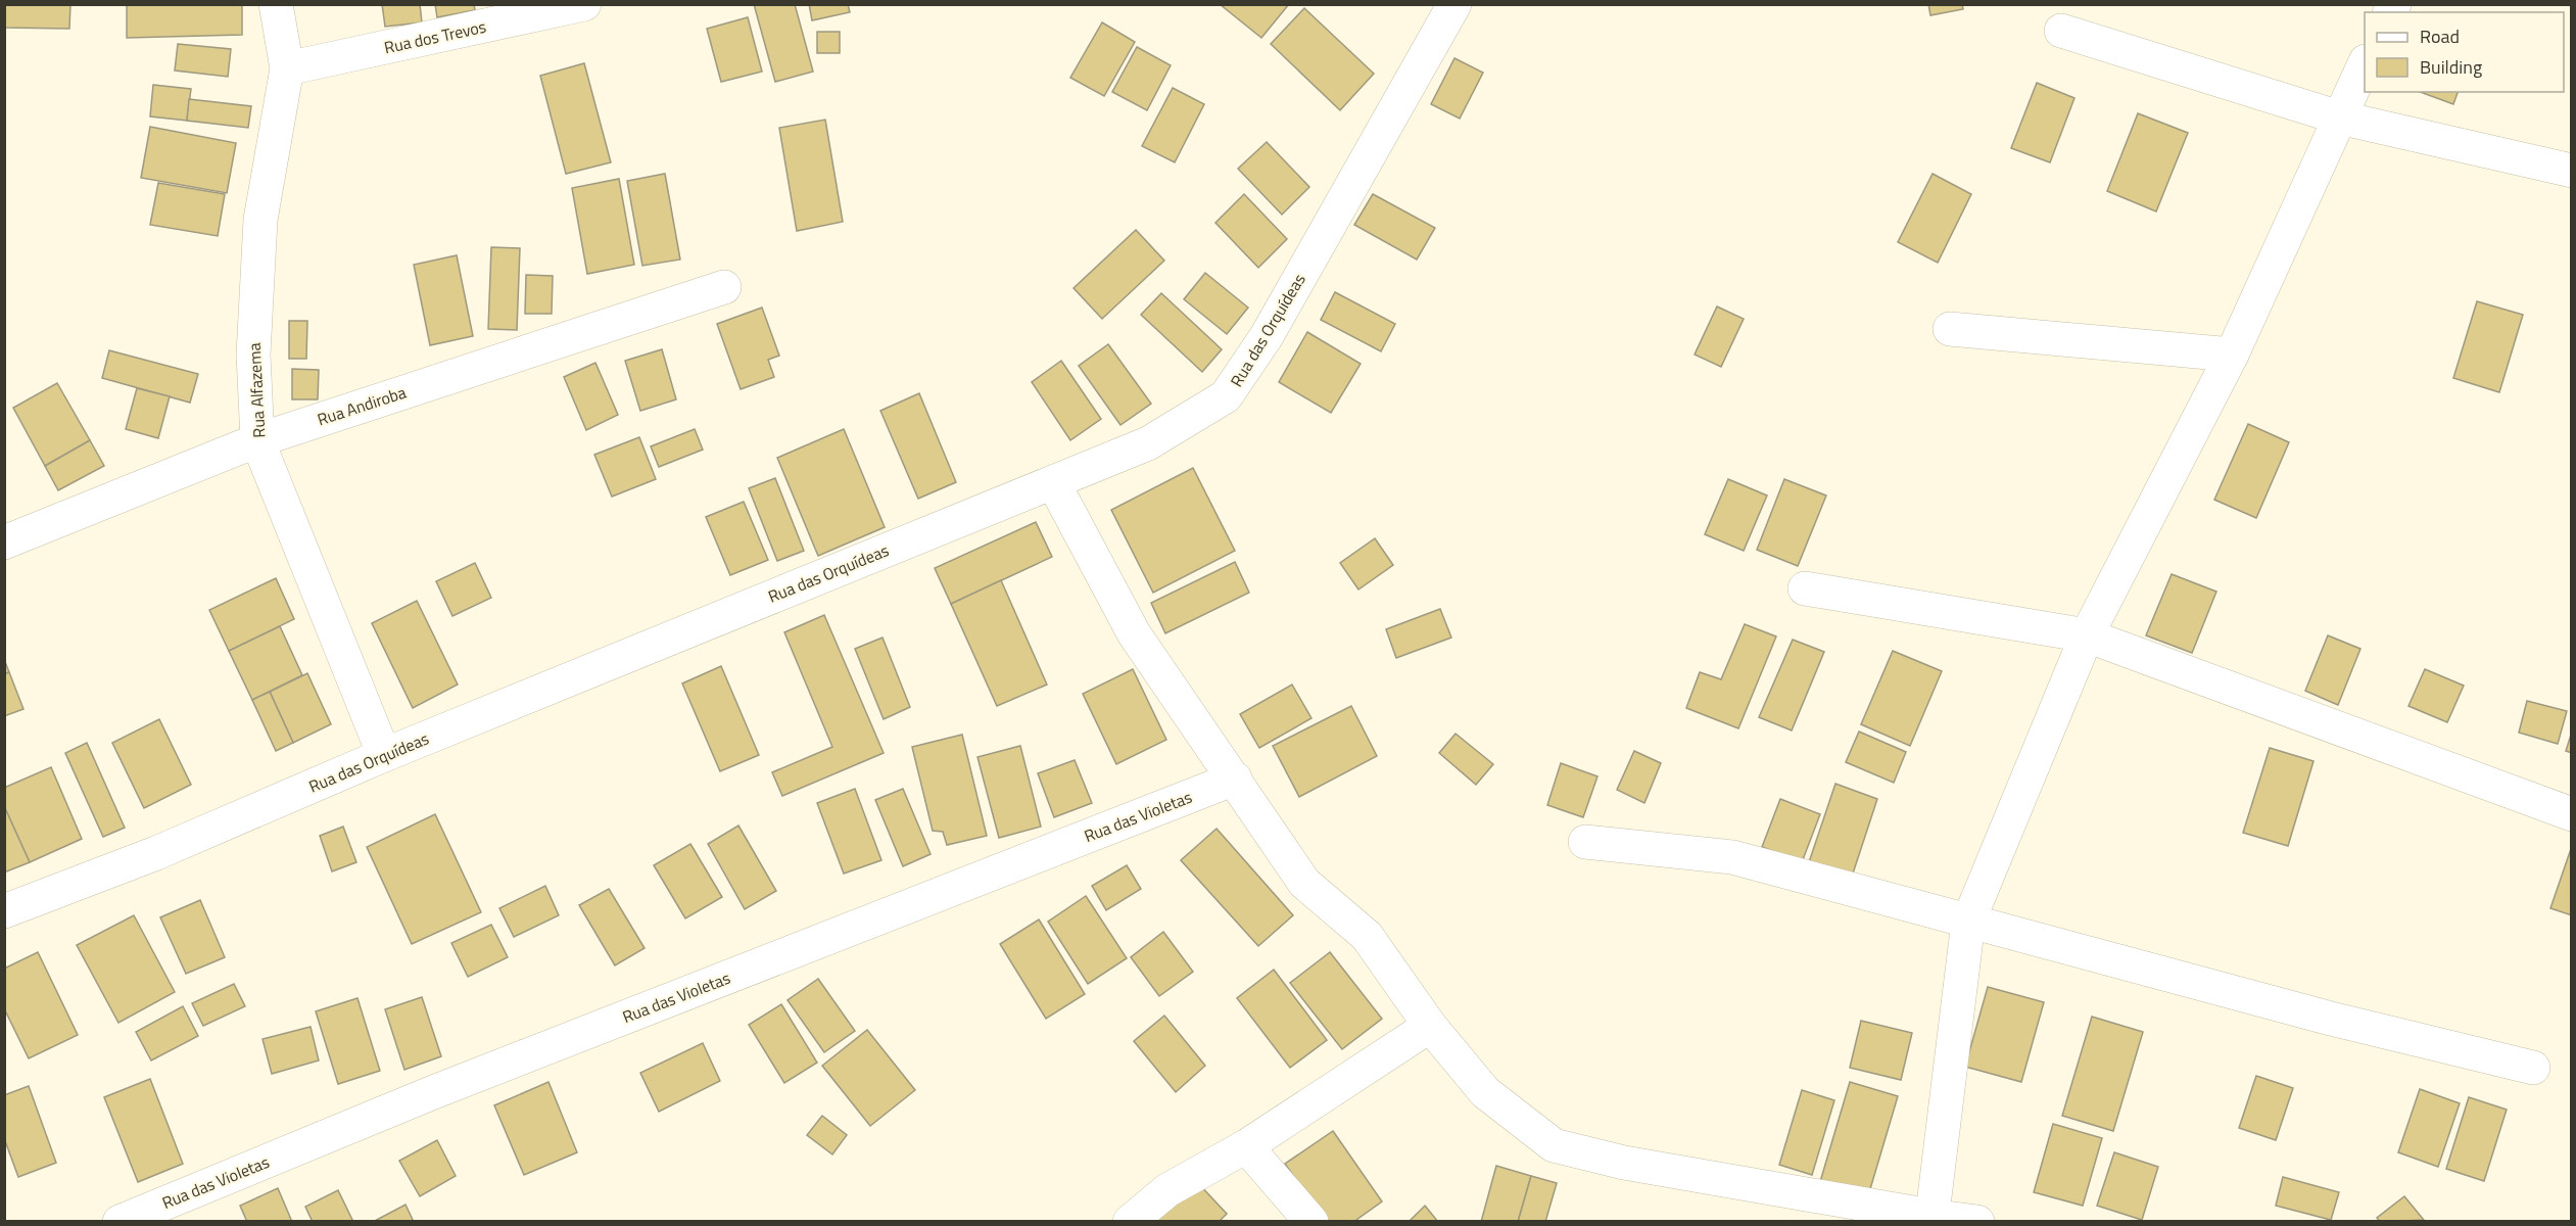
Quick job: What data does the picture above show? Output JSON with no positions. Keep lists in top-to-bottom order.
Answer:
{
  "streets": {
    "street": [
      "Rua dos Trevos",
      "Rua das Orquídeas",
      "Rua Alfazema",
      "Rua Andiroba",
      "Rua das Violetas"
    ]
  },
  "crossings": [
    ["Rua dos Trevos", "Rua Alfazema"],
    ["Rua das Orquídeas", "Rua Alfazema"],
    ["Rua Alfazema", "Rua Andiroba"]
  ],
  "legend": ["Road", "Building"]
}
